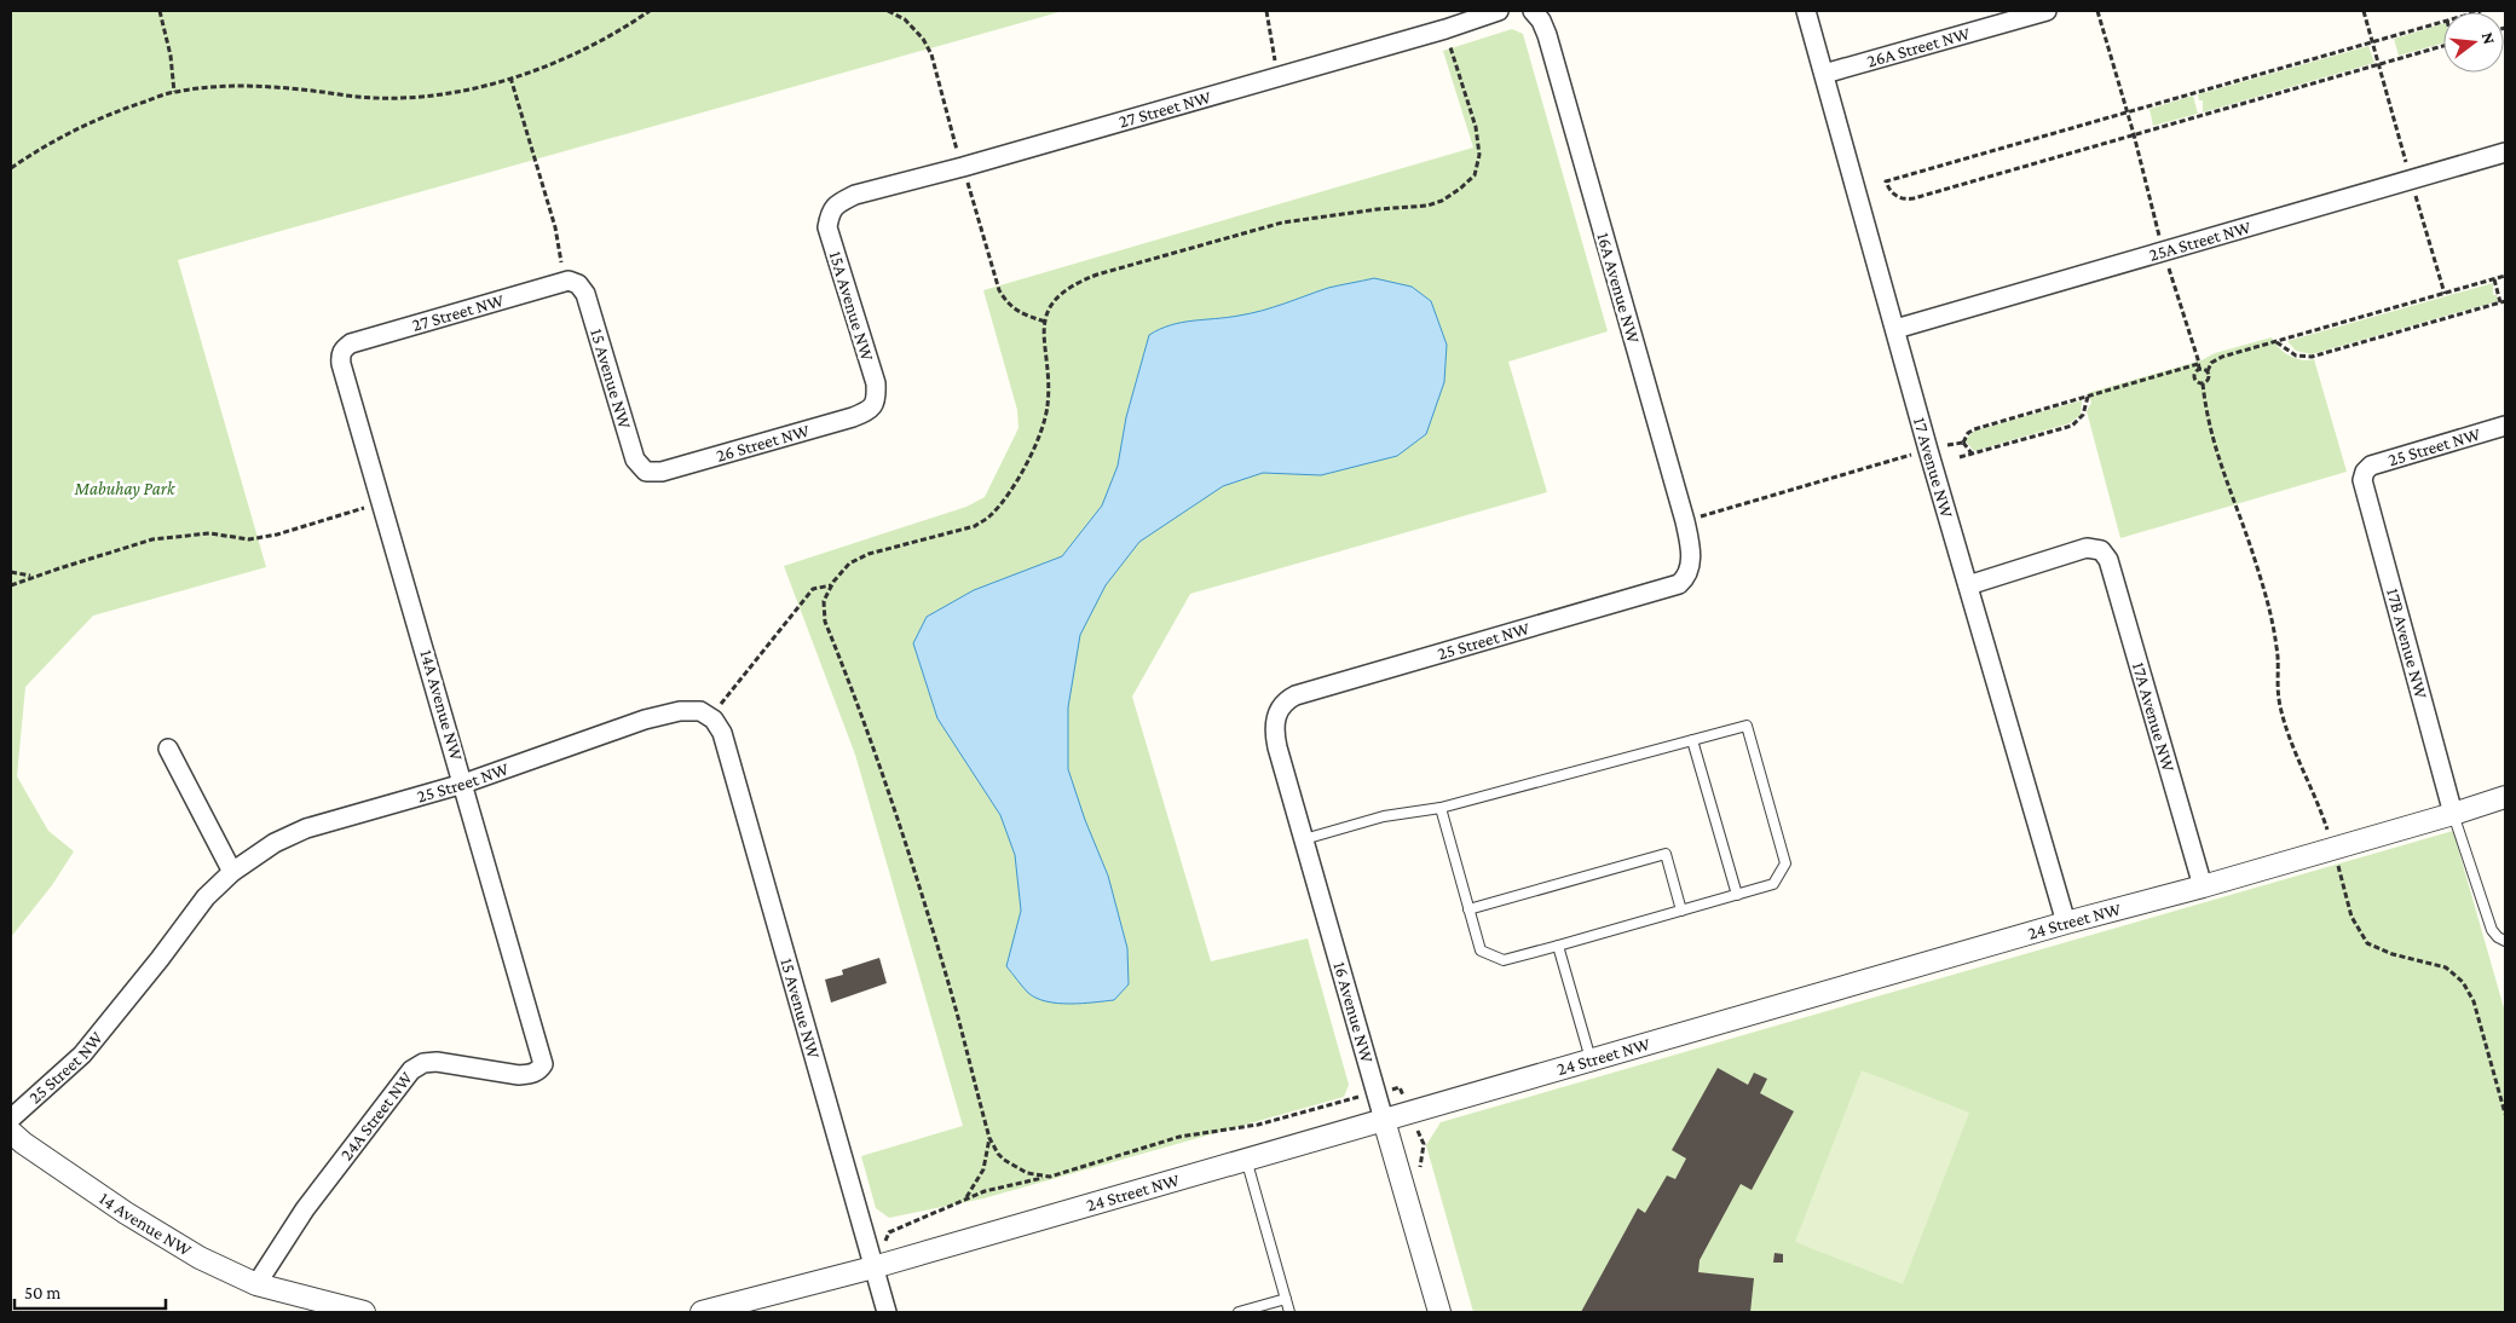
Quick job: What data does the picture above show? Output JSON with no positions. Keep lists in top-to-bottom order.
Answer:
{
  "streets": {
    "street": [
      "26A Street NW",
      "27 Street NW",
      "25A Street NW",
      "16A Avenue NW",
      "15A Avenue NW",
      "15 Avenue NW",
      "26 Street NW",
      "25 Street NW",
      "17 Avenue NW",
      "17B Avenue NW",
      "14A Avenue NW",
      "17A Avenue NW",
      "24 Street NW",
      "16 Avenue NW",
      "24A Street NW",
      "14 Avenue NW"
    ]
  },
  "crossings": [
    ["26A Street NW", "17 Avenue NW"],
    ["27 Street NW", "15A Avenue NW"],
    ["27 Street NW", "15 Avenue NW"],
    ["27 Street NW", "14A Avenue NW"],
    ["25A Street NW", "17 Avenue NW"],
    ["16A Avenue NW", "25 Street NW"],
    ["15A Avenue NW", "26 Street NW"],
    ["15 Avenue NW", "26 Street NW"],
    ["15 Avenue NW", "25 Street NW"],
    ["15 Avenue NW", "24 Street NW"],
    ["25 Street NW", "17B Avenue NW"],
    ["25 Street NW", "14A Avenue NW"],
    ["25 Street NW", "16 Avenue NW"],
    ["17 Avenue NW", "17A Avenue NW"],
    ["17 Avenue NW", "24 Street NW"],
    ["17B Avenue NW", "24 Street NW"],
    ["14A Avenue NW", "24A Street NW"],
    ["17A Avenue NW", "24 Street NW"],
    ["24 Street NW", "16 Avenue NW"],
    ["24A Street NW", "14 Avenue NW"]
  ],
  "parks": ["Mabuhay Park"],
  "scale_bar": "50 m",
  "north": "right"
}
